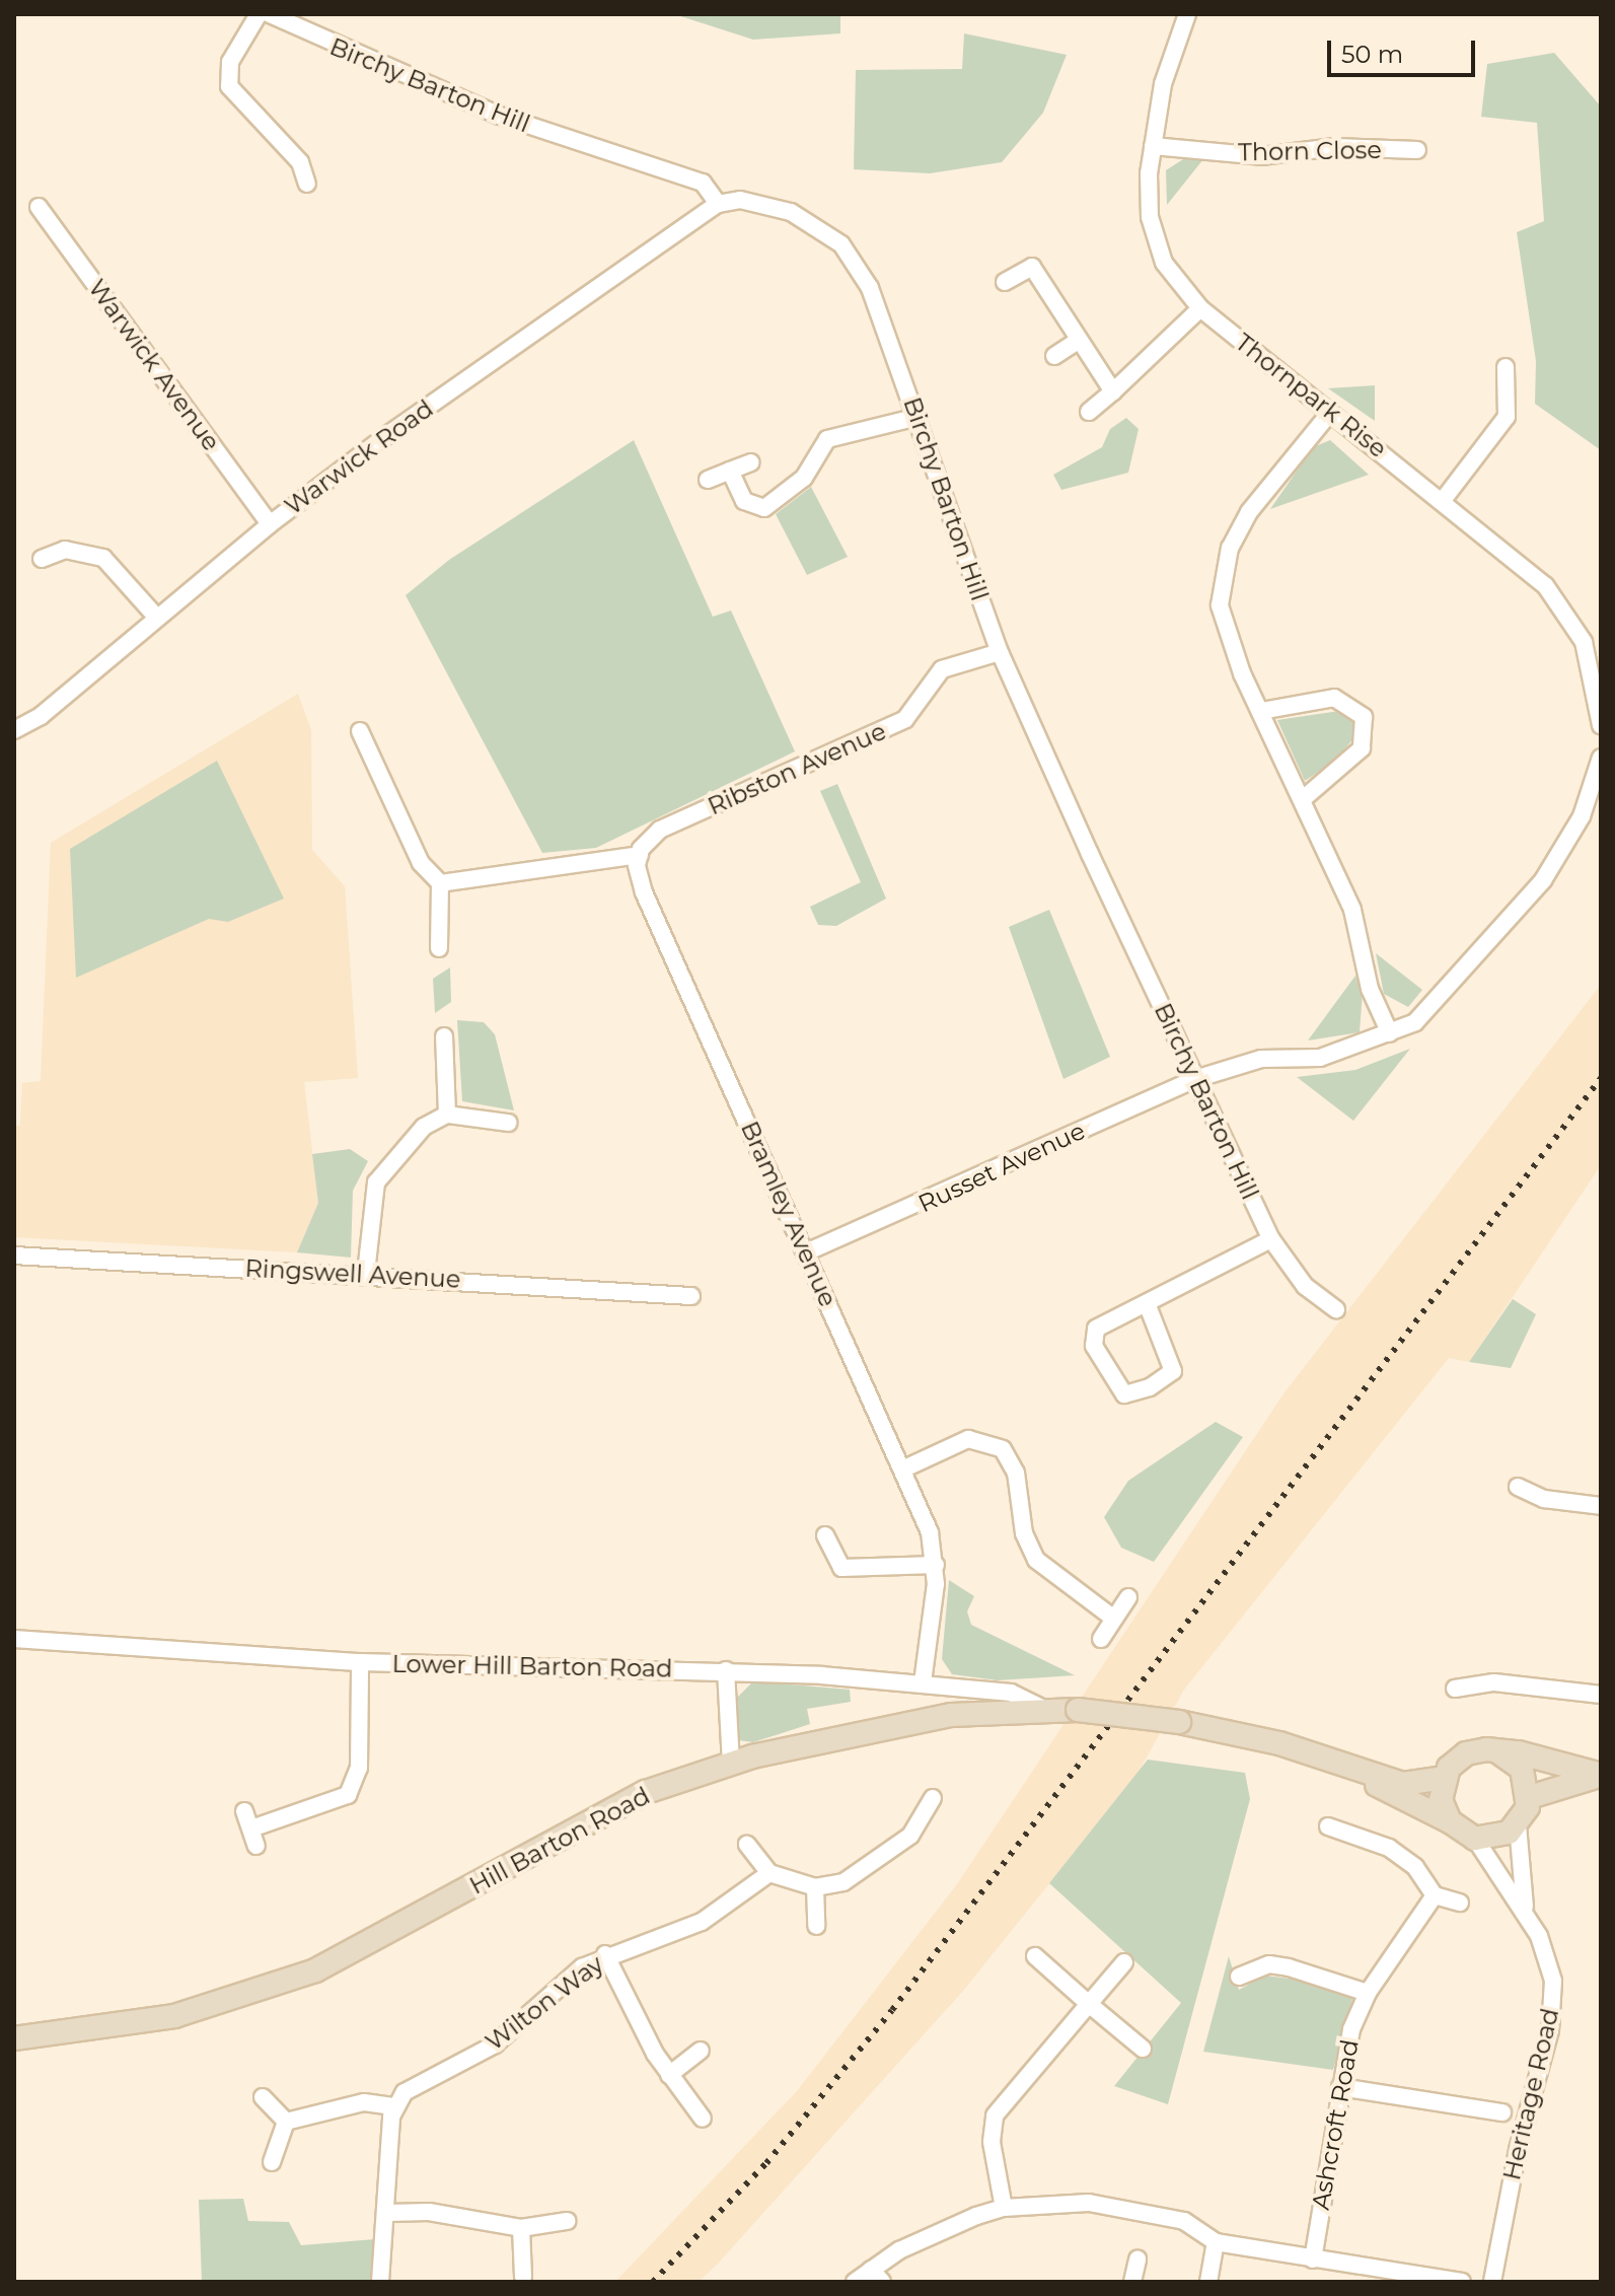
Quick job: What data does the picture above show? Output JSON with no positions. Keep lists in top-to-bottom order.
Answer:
{
  "streets": {
    "main road": ["Hill Barton Road"],
    "street": [
      "Birchy Barton Hill",
      "Thorn Close",
      "Warwick Avenue",
      "Thornpark Rise",
      "Warwick Road",
      "Ribston Avenue",
      "Russet Avenue",
      "Bramley Avenue",
      "Ringswell Avenue",
      "Lower Hill Barton Road",
      "Wilton Way",
      "Heritage Road",
      "Ashcroft Road"
    ]
  },
  "crossings": [
    ["Birchy Barton Hill", "Warwick Road"],
    ["Birchy Barton Hill", "Ribston Avenue"],
    ["Birchy Barton Hill", "Russet Avenue"],
    ["Thorn Close", "Thornpark Rise"],
    ["Warwick Avenue", "Warwick Road"],
    ["Ribston Avenue", "Bramley Avenue"],
    ["Russet Avenue", "Bramley Avenue"],
    ["Bramley Avenue", "Lower Hill Barton Road"],
    ["Lower Hill Barton Road", "Hill Barton Road"],
    ["Hill Barton Road", "Heritage Road"]
  ],
  "scale_bar": "50 m"
}
